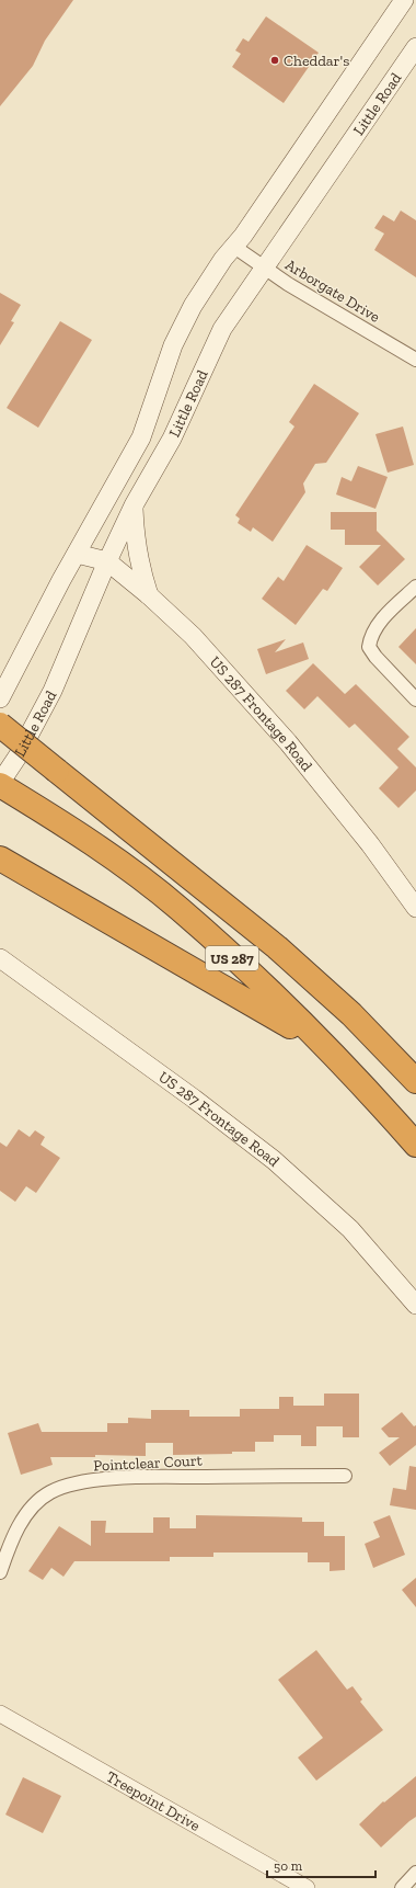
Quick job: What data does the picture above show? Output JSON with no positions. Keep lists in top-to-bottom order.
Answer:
{
  "streets": {
    "highway": ["US 287"],
    "main road": ["Little Road", "US 287 Frontage Road"],
    "street": ["Arborgate Drive", "Pointclear Court", "Treepoint Drive"]
  },
  "crossings": [
    ["Little Road", "Arborgate Drive"],
    ["Little Road", "US 287 Frontage Road"],
    ["Little Road", "US 287"]
  ],
  "places": ["Cheddar's"],
  "scale_bar": "50 m"
}
